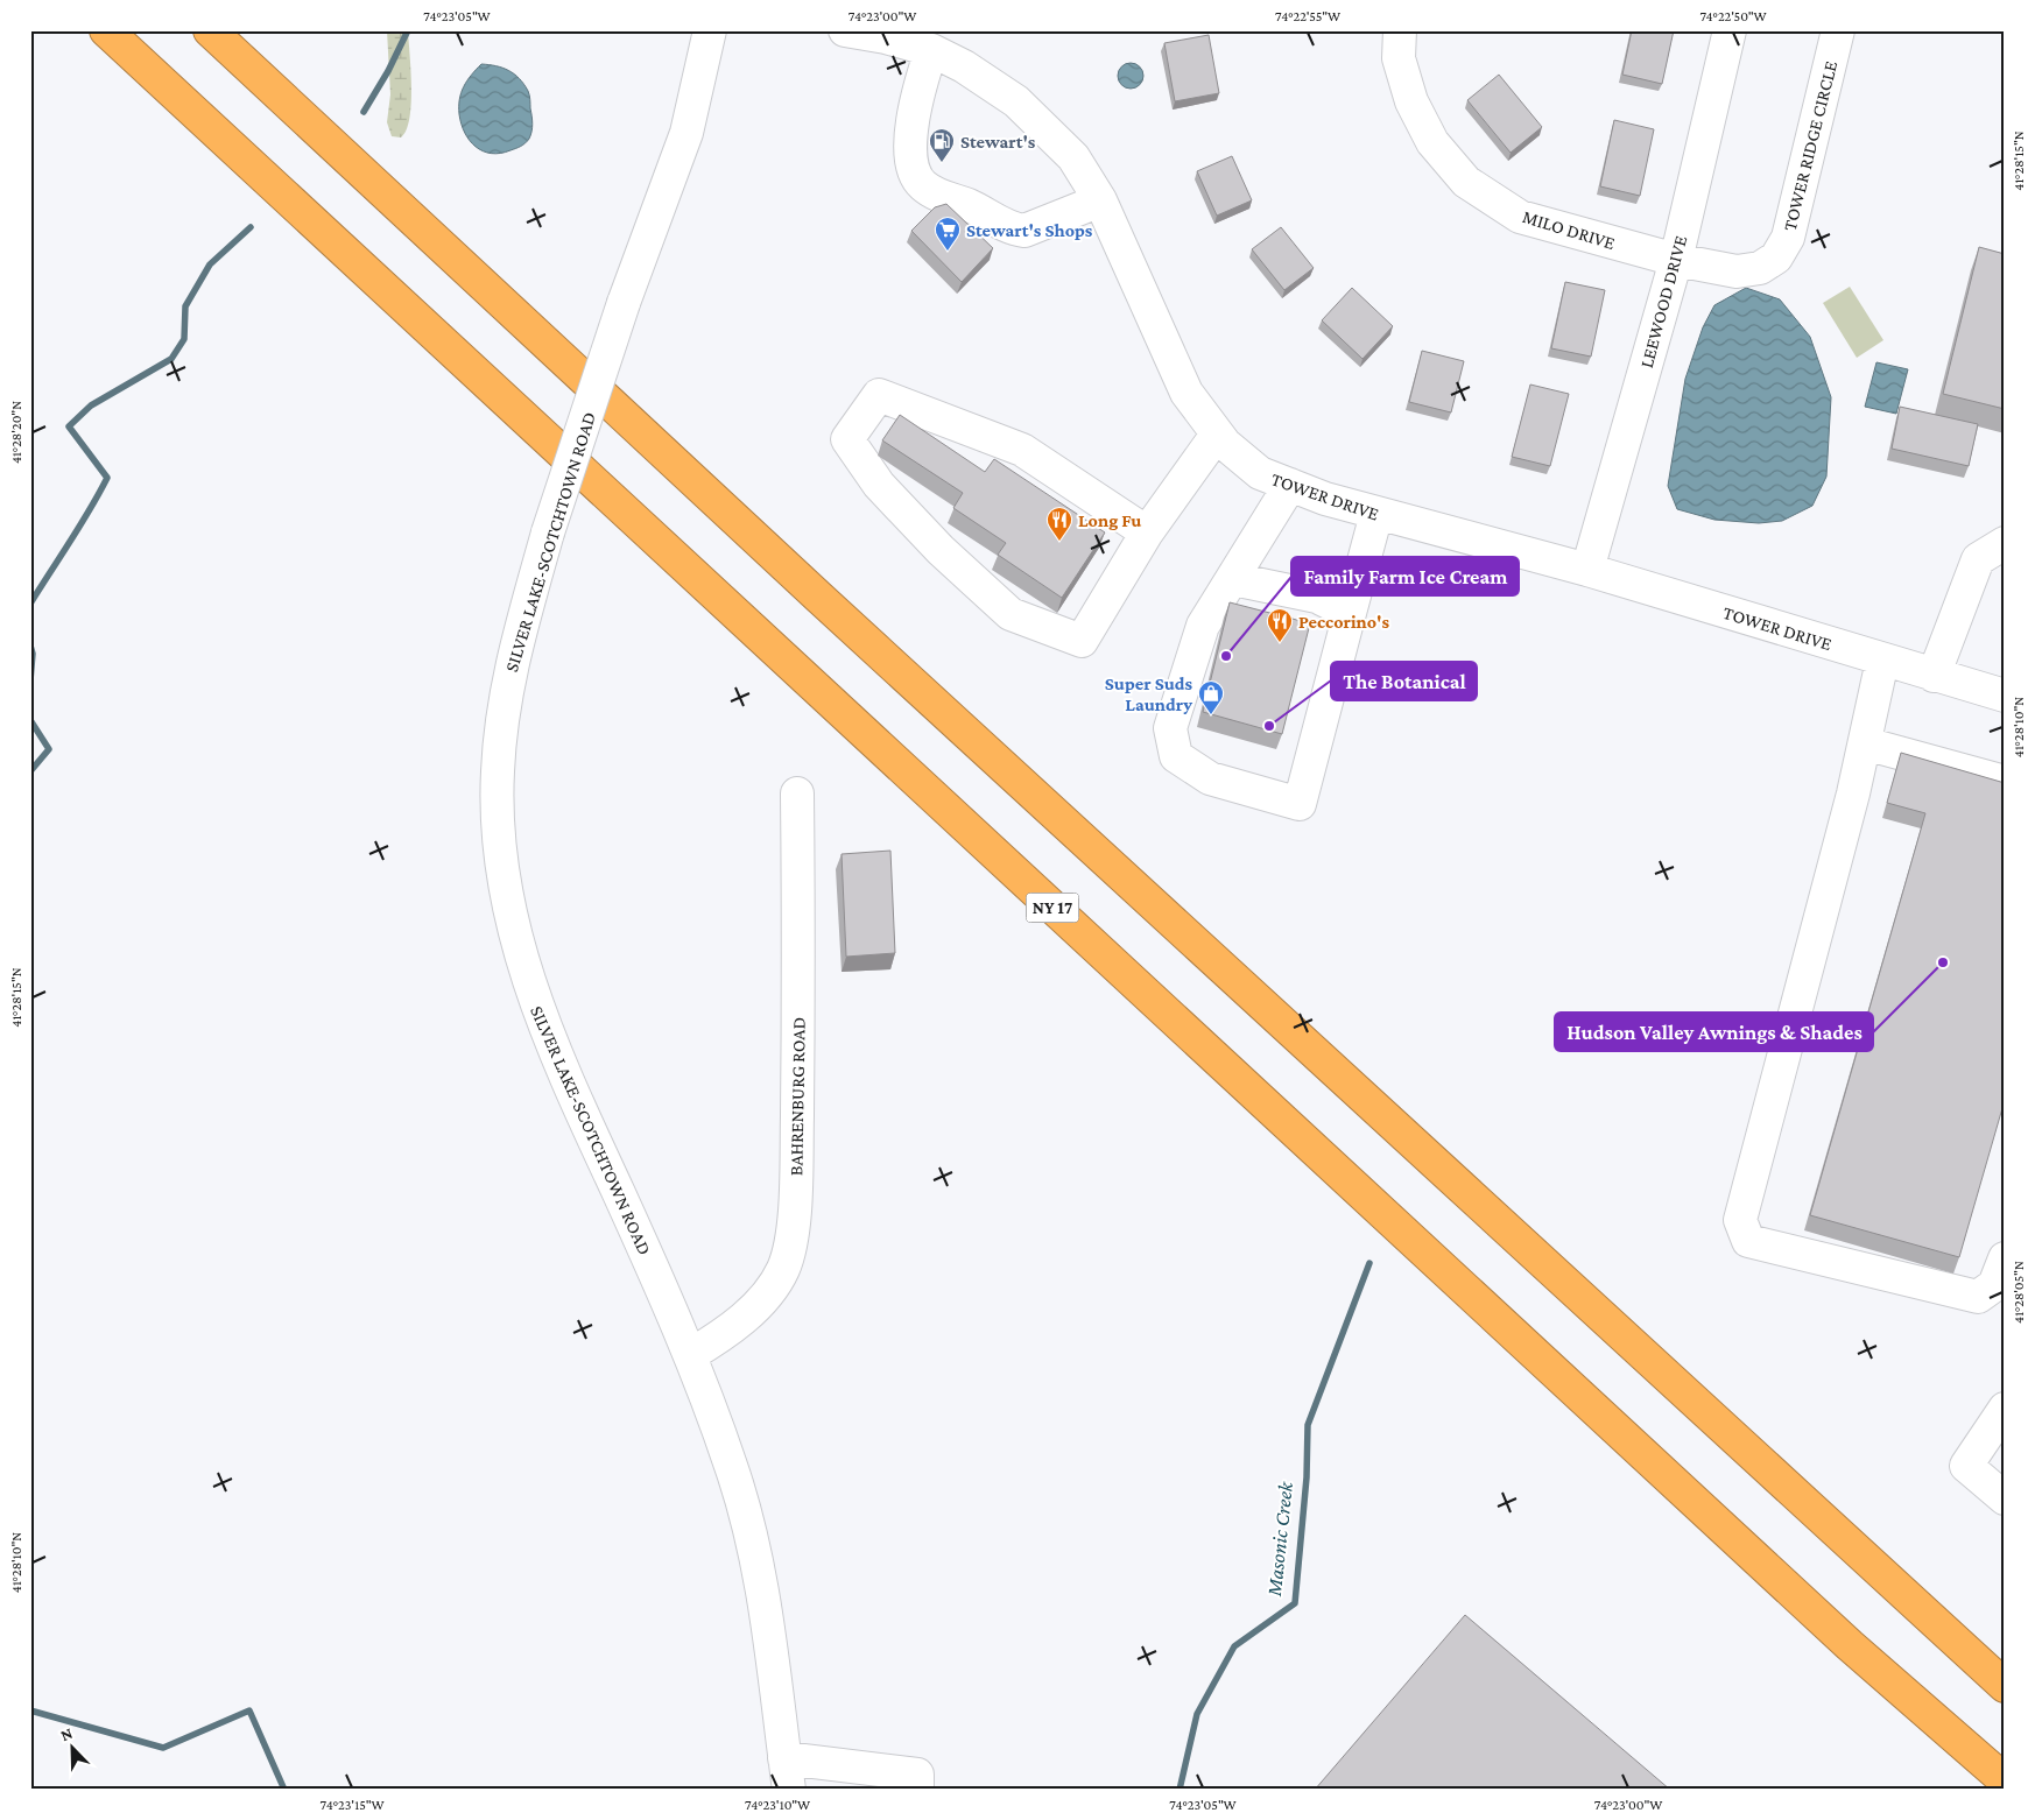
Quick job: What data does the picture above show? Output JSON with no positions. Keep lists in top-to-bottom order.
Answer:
{
  "streets": {
    "highway": ["NY 17"],
    "street": [
      "TOWER RIDGE CIRCLE",
      "MILO DRIVE",
      "LEEWOOD DRIVE",
      "TOWER DRIVE",
      "SILVER LAKE-SCOTCHTOWN ROAD",
      "BAHRENBURG ROAD"
    ]
  },
  "crossings": [
    ["TOWER RIDGE CIRCLE", "MILO DRIVE"],
    ["TOWER RIDGE CIRCLE", "LEEWOOD DRIVE"],
    ["MILO DRIVE", "LEEWOOD DRIVE"],
    ["LEEWOOD DRIVE", "TOWER DRIVE"],
    ["SILVER LAKE-SCOTCHTOWN ROAD", "BAHRENBURG ROAD"]
  ],
  "water": ["Masonic Creek"],
  "places": {
    "fuel station": ["Stewart's"],
    "supermarket": ["Stewart's Shops"],
    "restaurant": ["Long Fu", "Peccorino's"],
    "other": ["Family Farm Ice Cream", "The Botanical", "Hudson Valley Awnings & Shades"],
    "shop": ["Super Suds Laundry"]
  },
  "north": "top left",
  "coordinates": [
    "74°23'05\"W",
    "74°23'00\"W",
    "74°22'55\"W",
    "74°22'50\"W",
    "41°28'15\"N",
    "41°28'20\"N",
    "41°28'10\"N",
    "41°28'05\"N",
    "74°23'15\"W",
    "74°23'10\"W"
  ]
}
